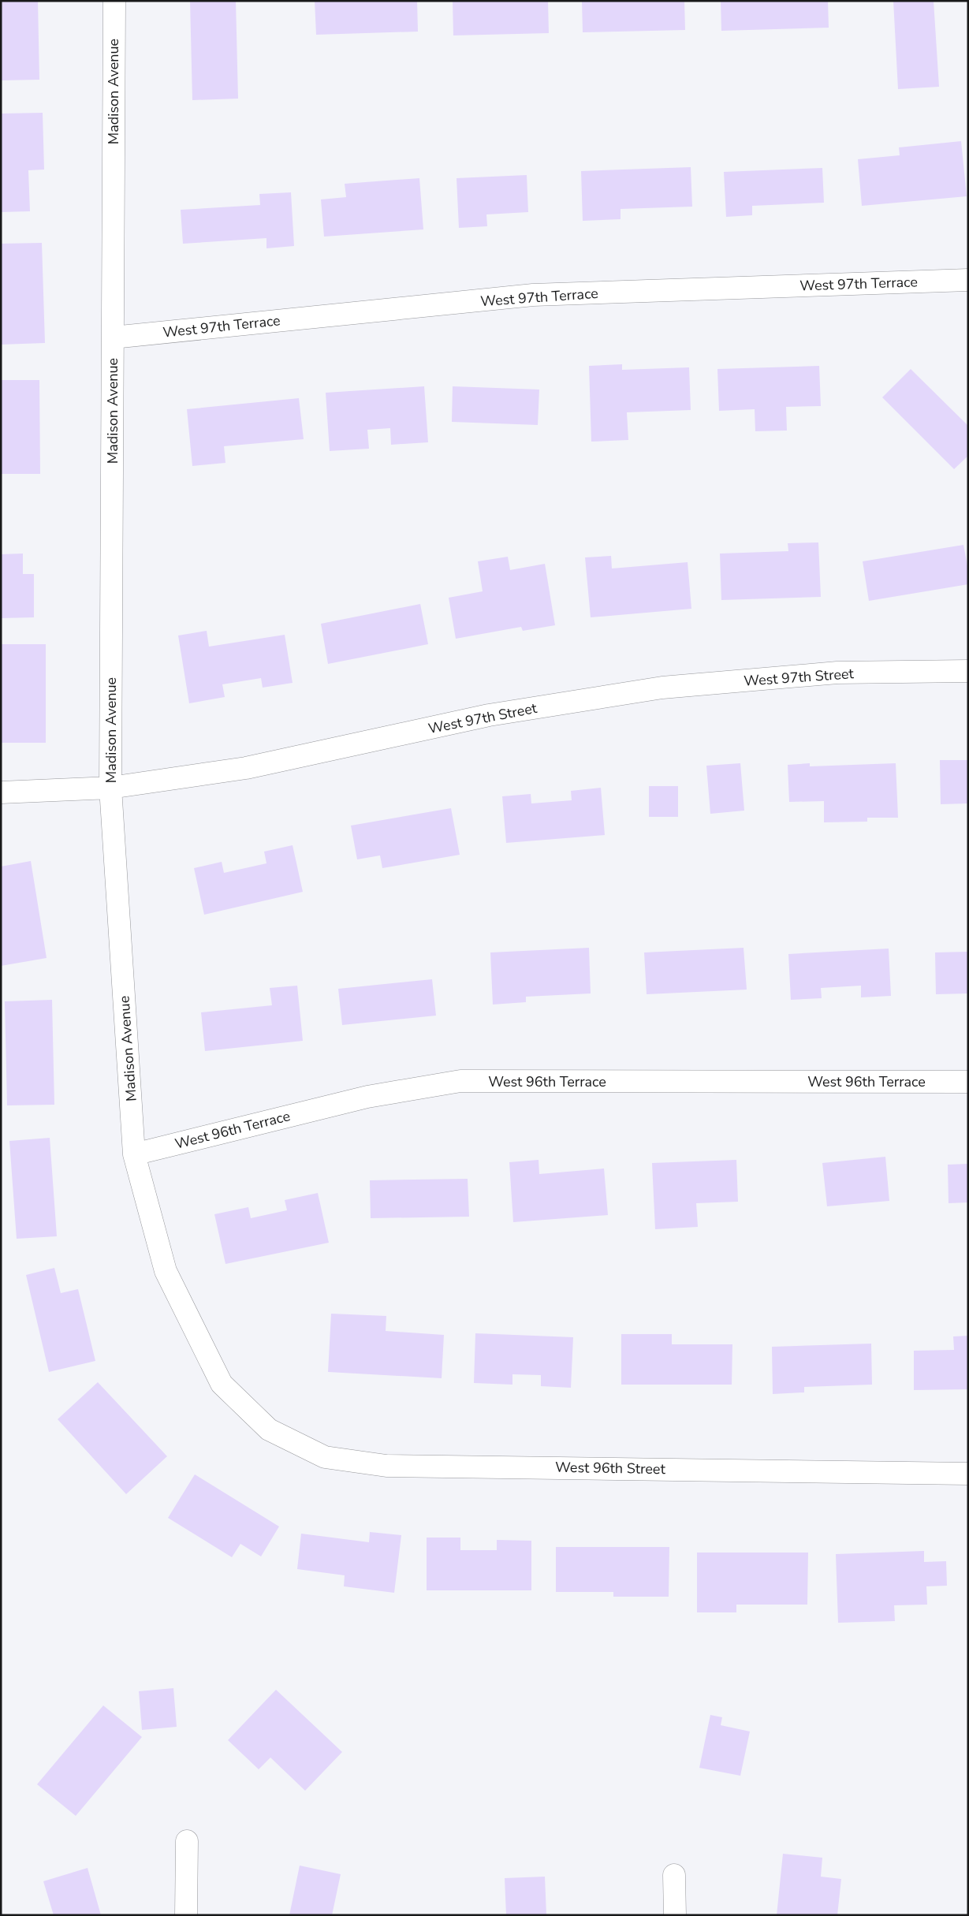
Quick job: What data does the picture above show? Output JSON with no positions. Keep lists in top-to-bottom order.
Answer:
{
  "streets": {
    "street": [
      "Madison Avenue",
      "West 97th Terrace",
      "West 97th Street",
      "West 96th Terrace",
      "West 96th Street"
    ]
  },
  "crossings": [
    ["Madison Avenue", "West 97th Terrace"],
    ["Madison Avenue", "West 97th Street"],
    ["Madison Avenue", "West 96th Terrace"],
    ["Madison Avenue", "West 96th Street"]
  ]
}
